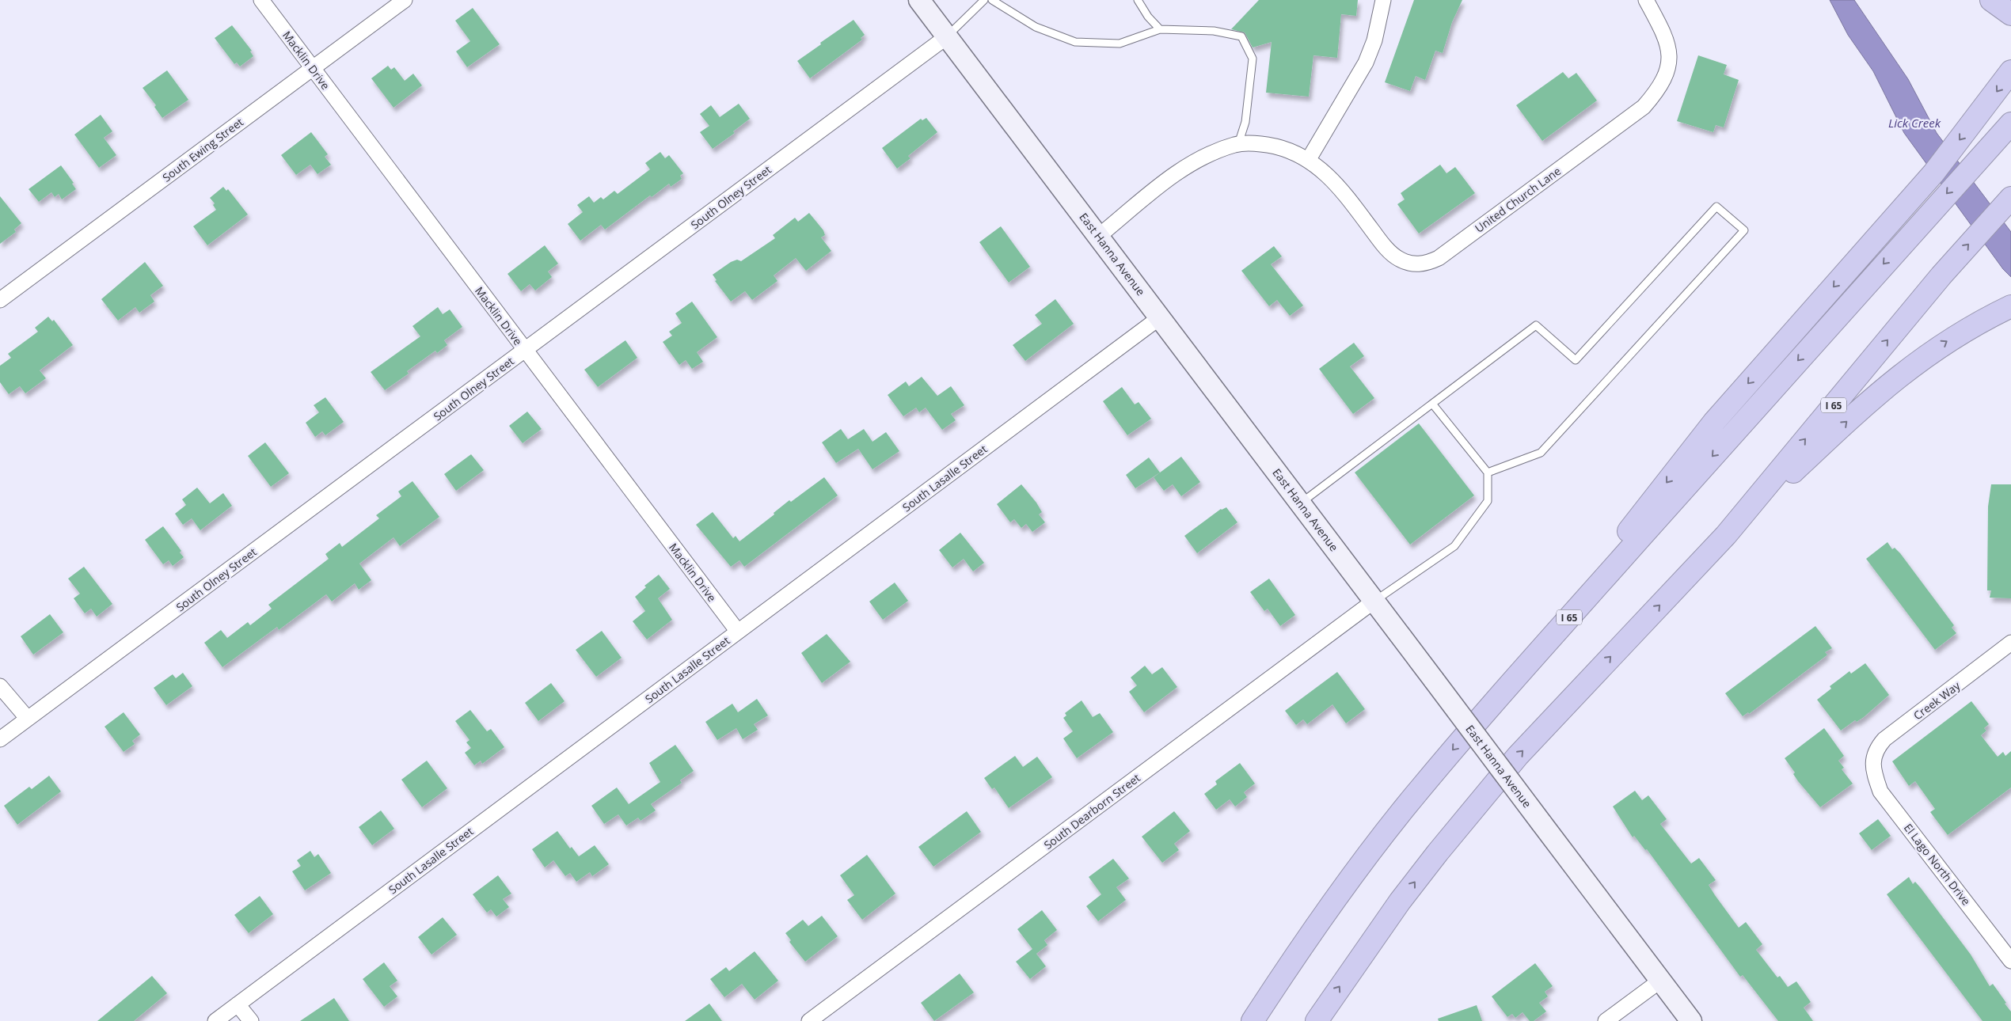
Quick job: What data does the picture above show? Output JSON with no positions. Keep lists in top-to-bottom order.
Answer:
{
  "streets": {
    "highway": ["I 65"],
    "main road": ["East Hanna Avenue"],
    "street": [
      "Macklin Drive",
      "South Ewing Street",
      "South Olney Street",
      "United Church Lane",
      "South Lasalle Street",
      "Creek Way",
      "South Dearborn Street",
      "El Lago North Drive"
    ]
  },
  "crossings": [
    ["Macklin Drive", "South Ewing Street"],
    ["Macklin Drive", "South Olney Street"],
    ["Macklin Drive", "South Lasalle Street"],
    ["South Olney Street", "East Hanna Avenue"],
    ["United Church Lane", "East Hanna Avenue"],
    ["East Hanna Avenue", "South Lasalle Street"],
    ["East Hanna Avenue", "South Dearborn Street"],
    ["Creek Way", "El Lago North Drive"]
  ],
  "water": ["Lick Creek"]
}
